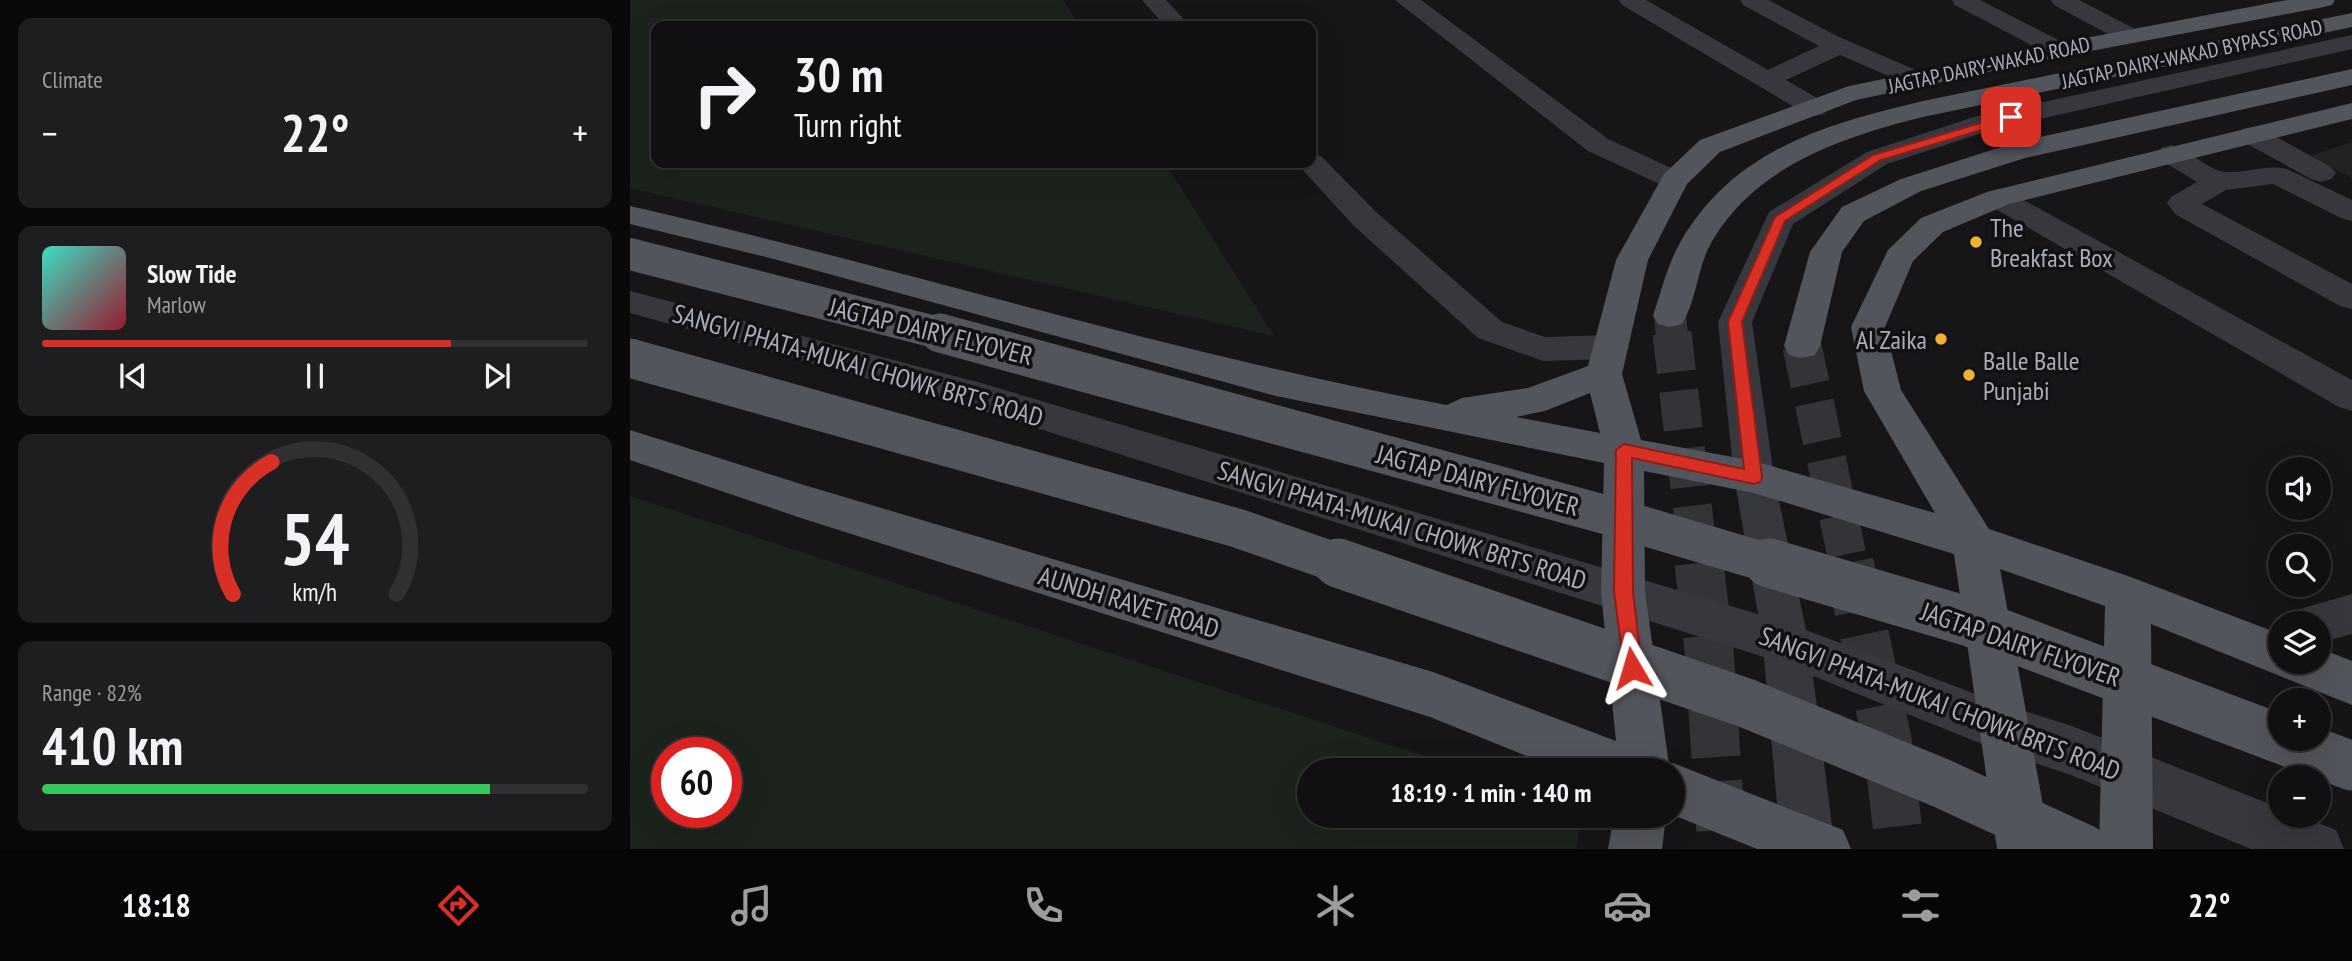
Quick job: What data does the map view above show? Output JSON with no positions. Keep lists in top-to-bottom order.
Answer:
{
  "streets": {
    "main road": [
      "JAGTAP DAIRY-WAKAD BYPASS ROAD",
      "JAGTAP DAIRY-WAKAD ROAD",
      "JAGTAP DAIRY FLYOVER",
      "AUNDH RAVET ROAD"
    ],
    "street": ["SANGVI PHATA-MUKAI CHOWK BRTS ROAD"]
  },
  "places": ["The Breakfast Box", "Al Zaika", "Balle Balle Punjabi"],
  "page": {
    "tile": [
      "Climate",
      ["Range · 82%", "410 km"]
    ],
    "turn": ["30 m", "Turn right"],
    "heat": ["−", "22°", "+"],
    "song": ["Slow Tide", "Marlow"],
    "map_buttons": ["+", "−"],
    "limit": "60",
    "trip": "18:19 · 1 min · 140 m",
    "tabs": ["18:18", "22°"],
    "gauge": ["54", "km/h"]
  }
}
